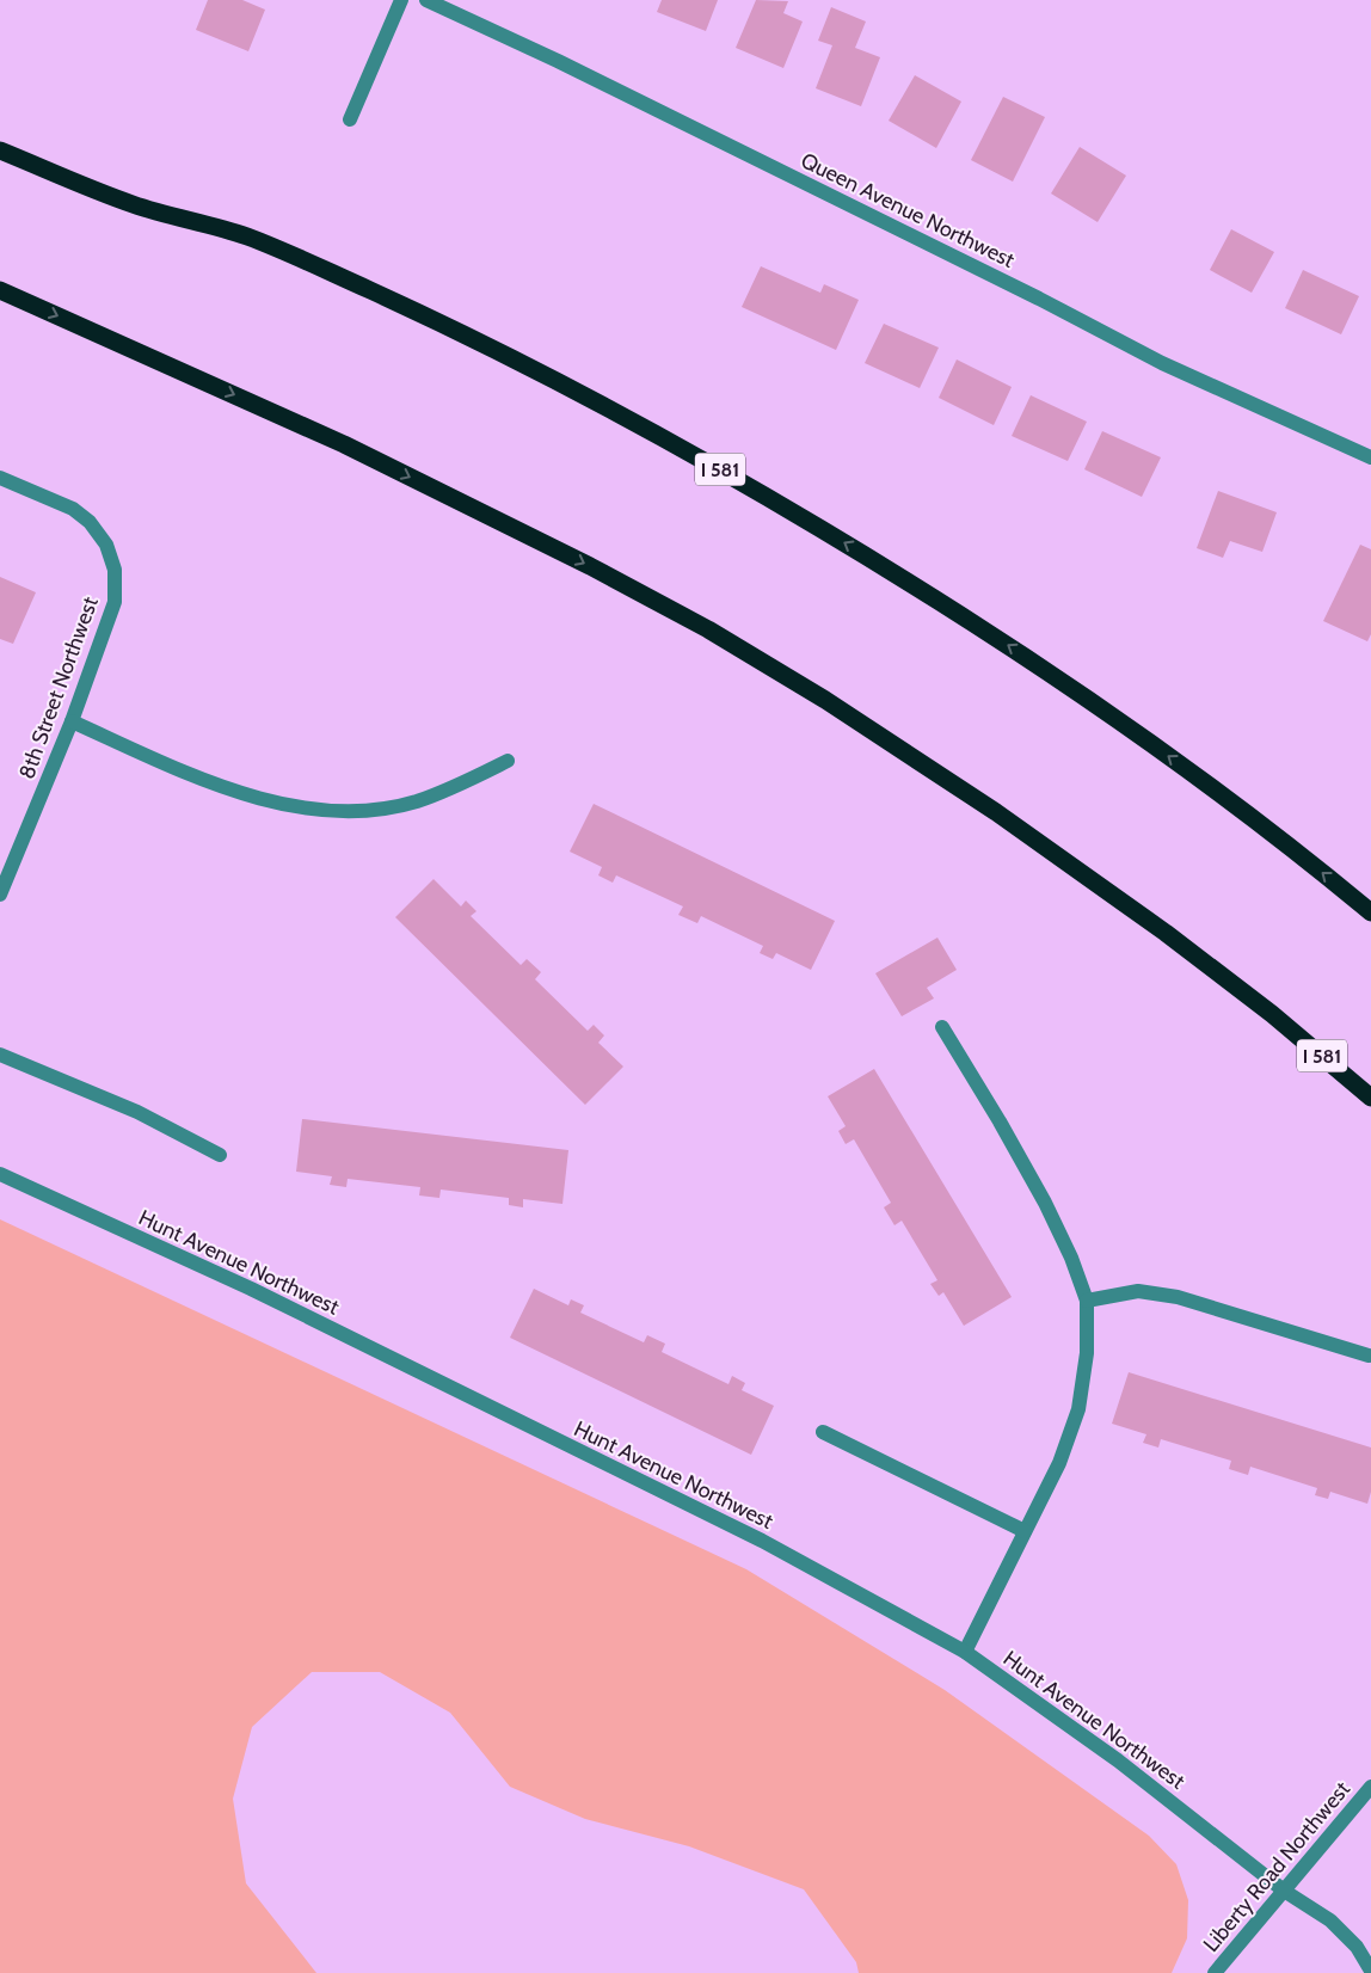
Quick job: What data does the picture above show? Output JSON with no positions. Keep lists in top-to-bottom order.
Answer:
{
  "streets": {
    "highway": ["I 581"],
    "street": [
      "Queen Avenue Northwest",
      "8th Street Northwest",
      "Hunt Avenue Northwest",
      "Liberty Road Northwest"
    ]
  },
  "crossings": [
    ["Hunt Avenue Northwest", "Liberty Road Northwest"]
  ]
}
